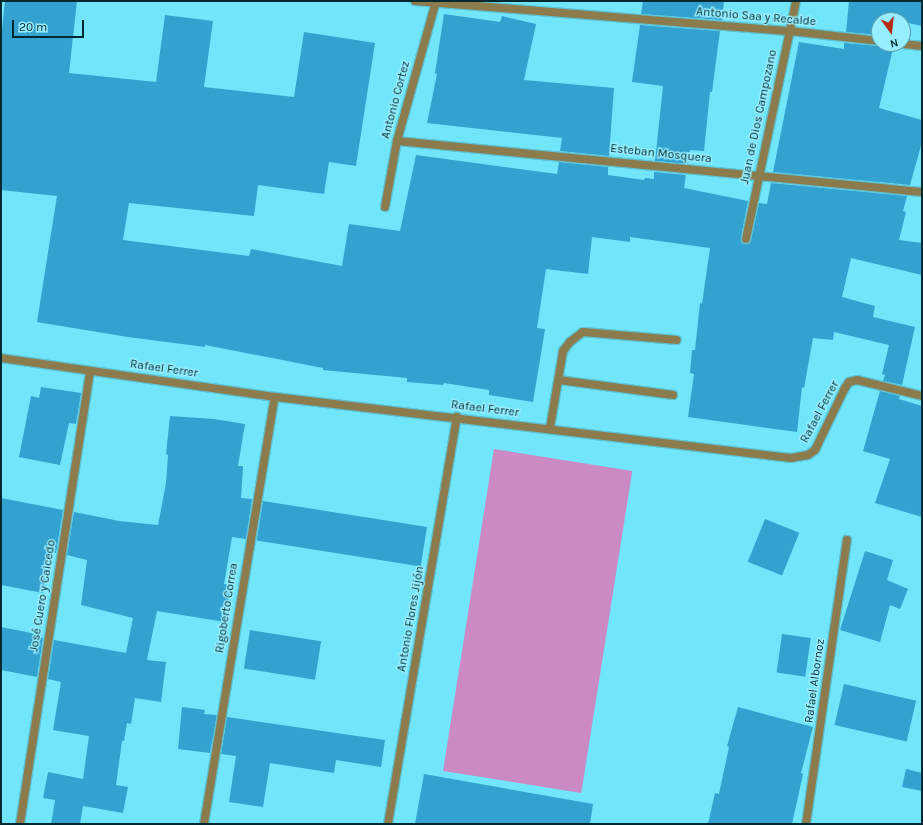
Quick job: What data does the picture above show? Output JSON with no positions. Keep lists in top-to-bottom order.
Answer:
{
  "streets": {
    "street": [
      "Antonio Saa y Recalde",
      "Antonio Cortez",
      "Juan de Dios Campozano",
      "Esteban Mosquera",
      "Rafael Ferrer",
      "José Cuero y Caicedo",
      "Rigoberto Correa",
      "Antonio Flores Jijón",
      "Rafael Albornoz"
    ]
  },
  "crossings": [
    ["Antonio Saa y Recalde", "Antonio Cortez"],
    ["Antonio Saa y Recalde", "Juan de Dios Campozano"],
    ["Antonio Cortez", "Esteban Mosquera"],
    ["Juan de Dios Campozano", "Esteban Mosquera"],
    ["Rafael Ferrer", "José Cuero y Caicedo"],
    ["Rafael Ferrer", "Rigoberto Correa"],
    ["Rafael Ferrer", "Antonio Flores Jijón"]
  ],
  "scale_bar": "20 m",
  "north": "bottom"
}
